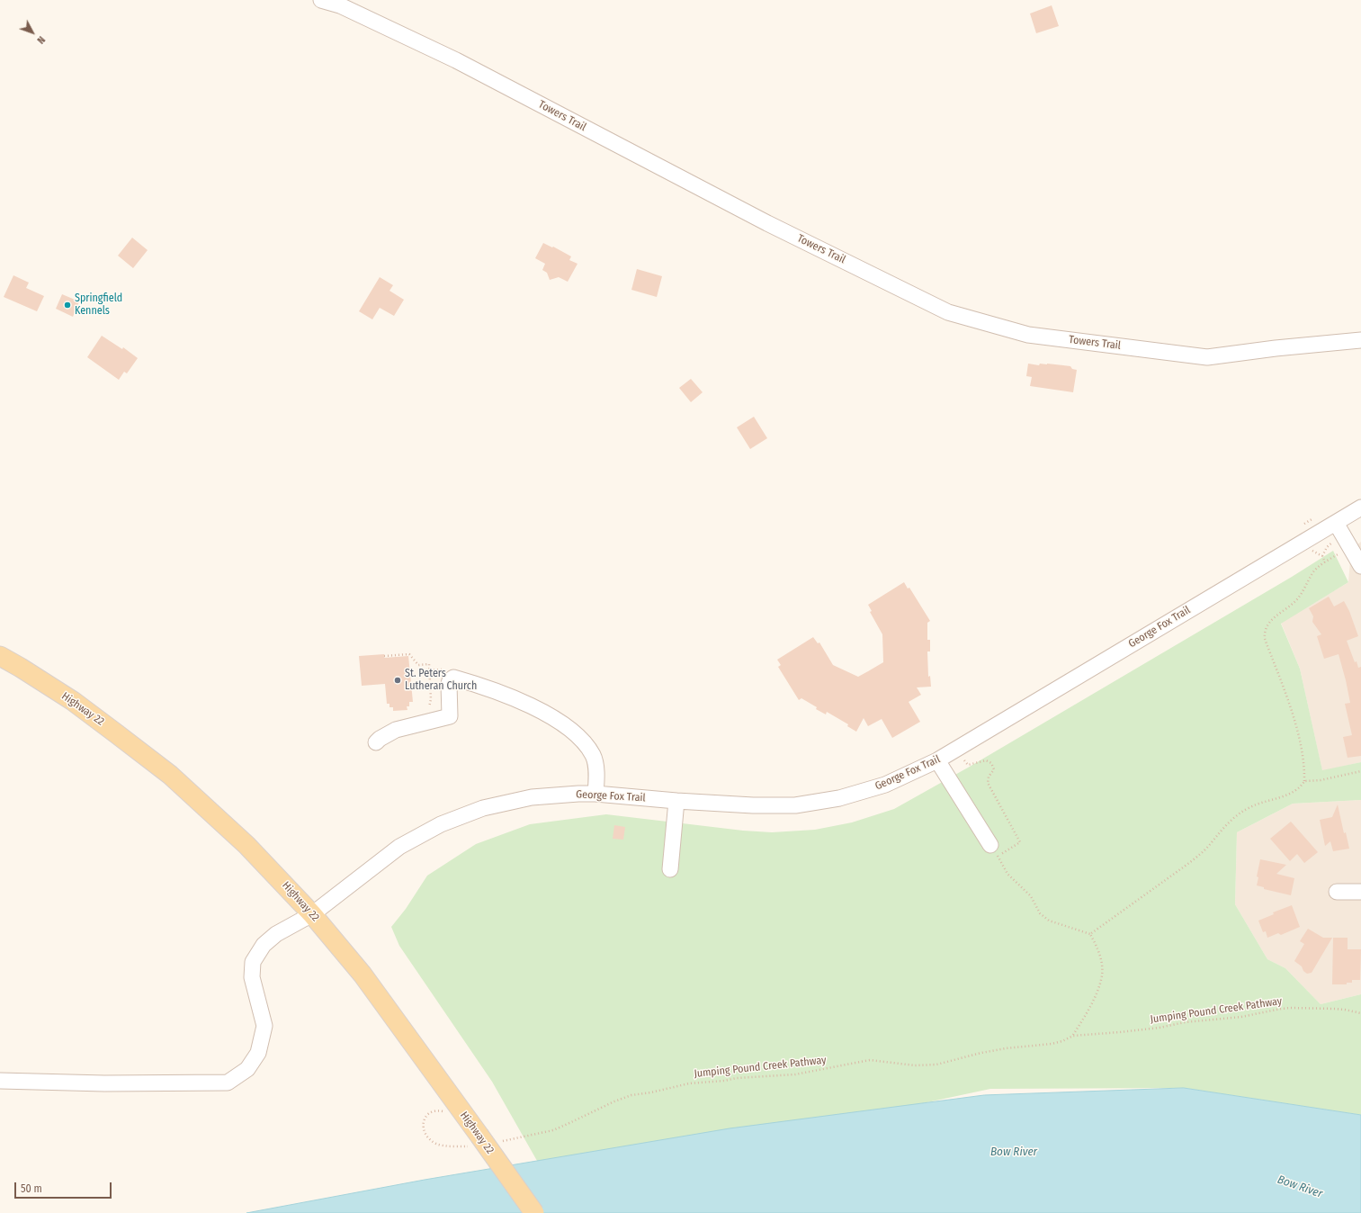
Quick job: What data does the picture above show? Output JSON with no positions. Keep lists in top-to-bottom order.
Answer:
{
  "streets": {
    "main road": ["Highway 22"],
    "street": ["Towers Trail", "George Fox Trail"],
    "path": ["Jumping Pound Creek Pathway"]
  },
  "crossings": [
    ["George Fox Trail", "Highway 22"]
  ],
  "water": ["Bow River"],
  "places": ["Springfield Kennels", "St. Peters Lutheran Church"],
  "scale_bar": "50 m",
  "north": "bottom right"
}
